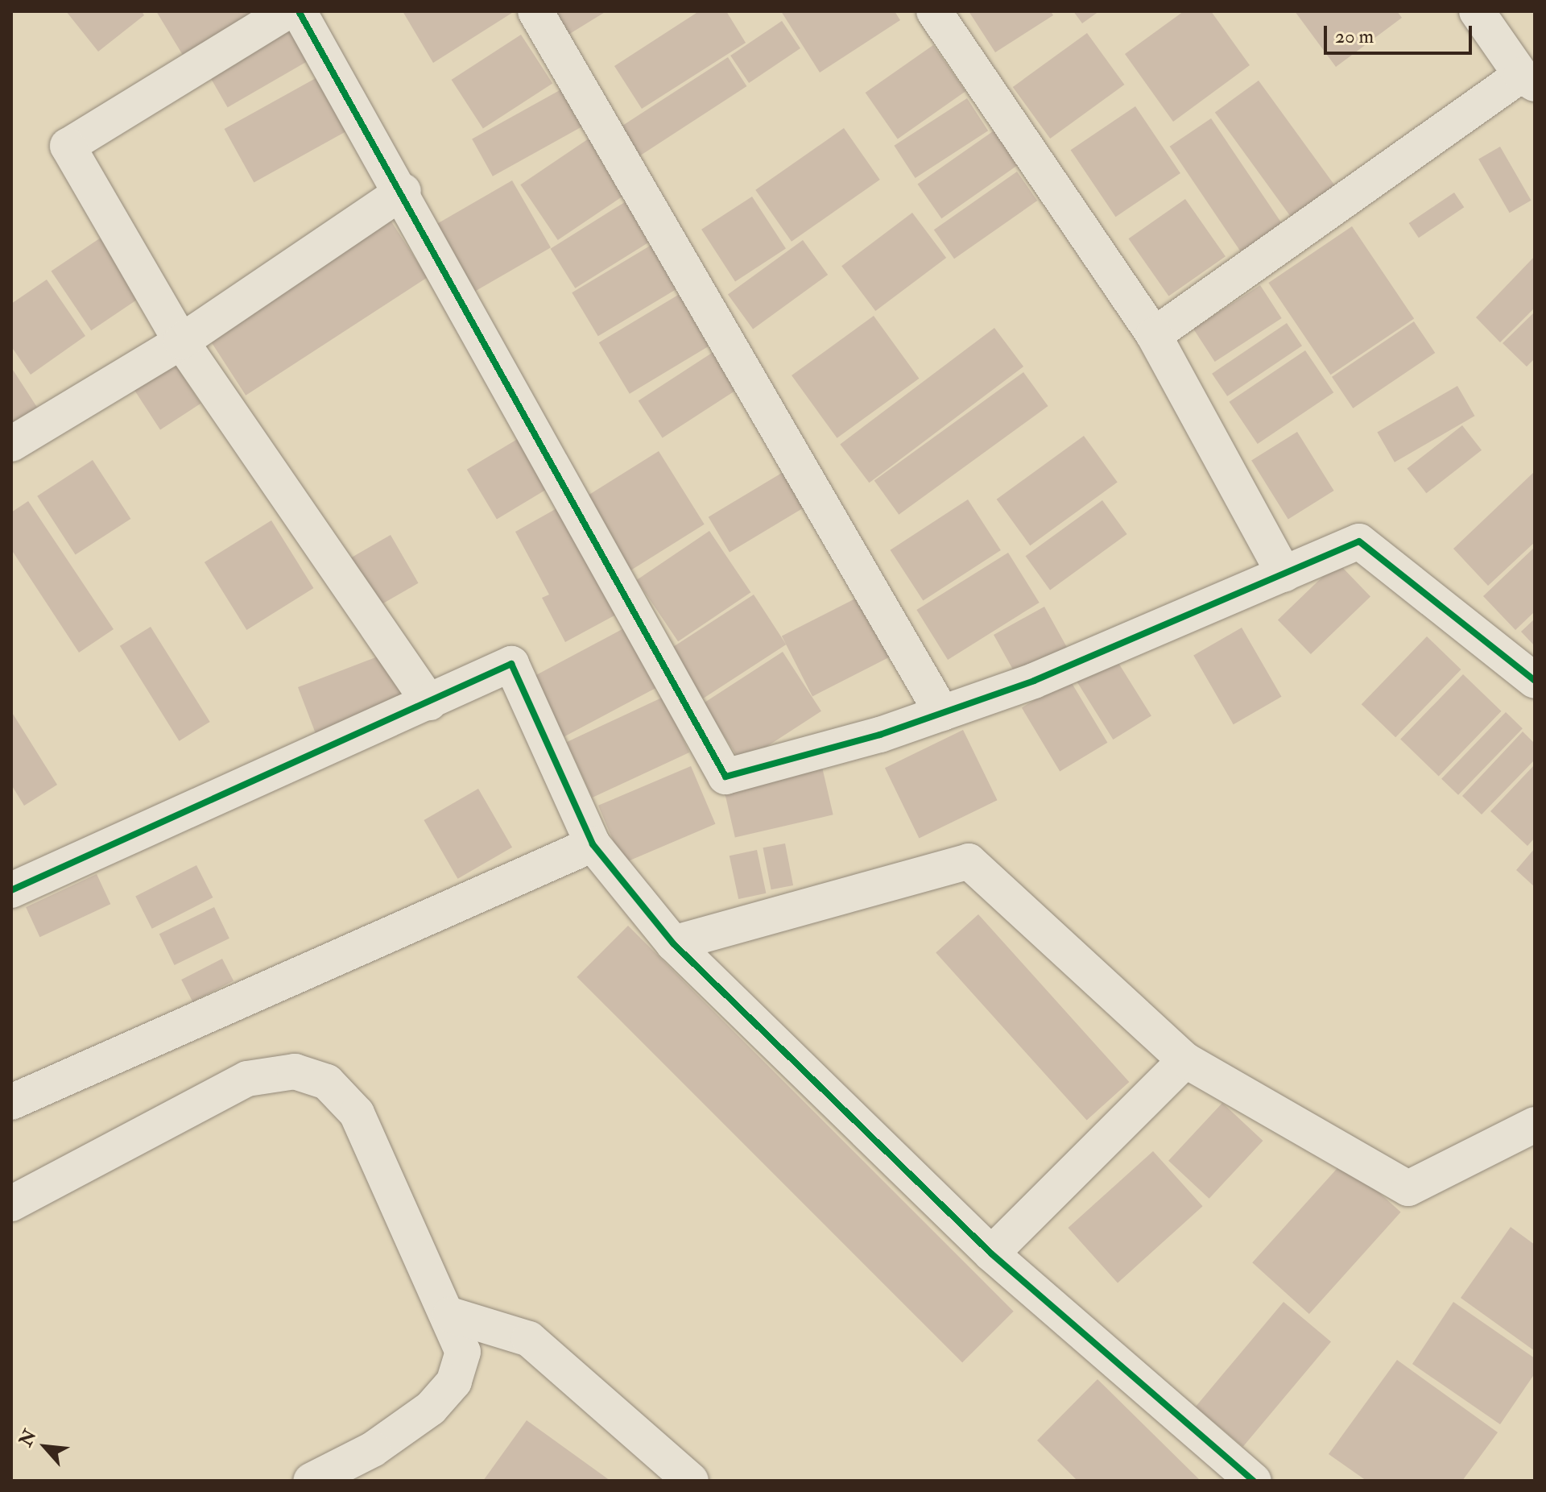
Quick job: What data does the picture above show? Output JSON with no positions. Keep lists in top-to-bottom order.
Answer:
{
  "scale_bar": "20 m",
  "north": "top left"
}
